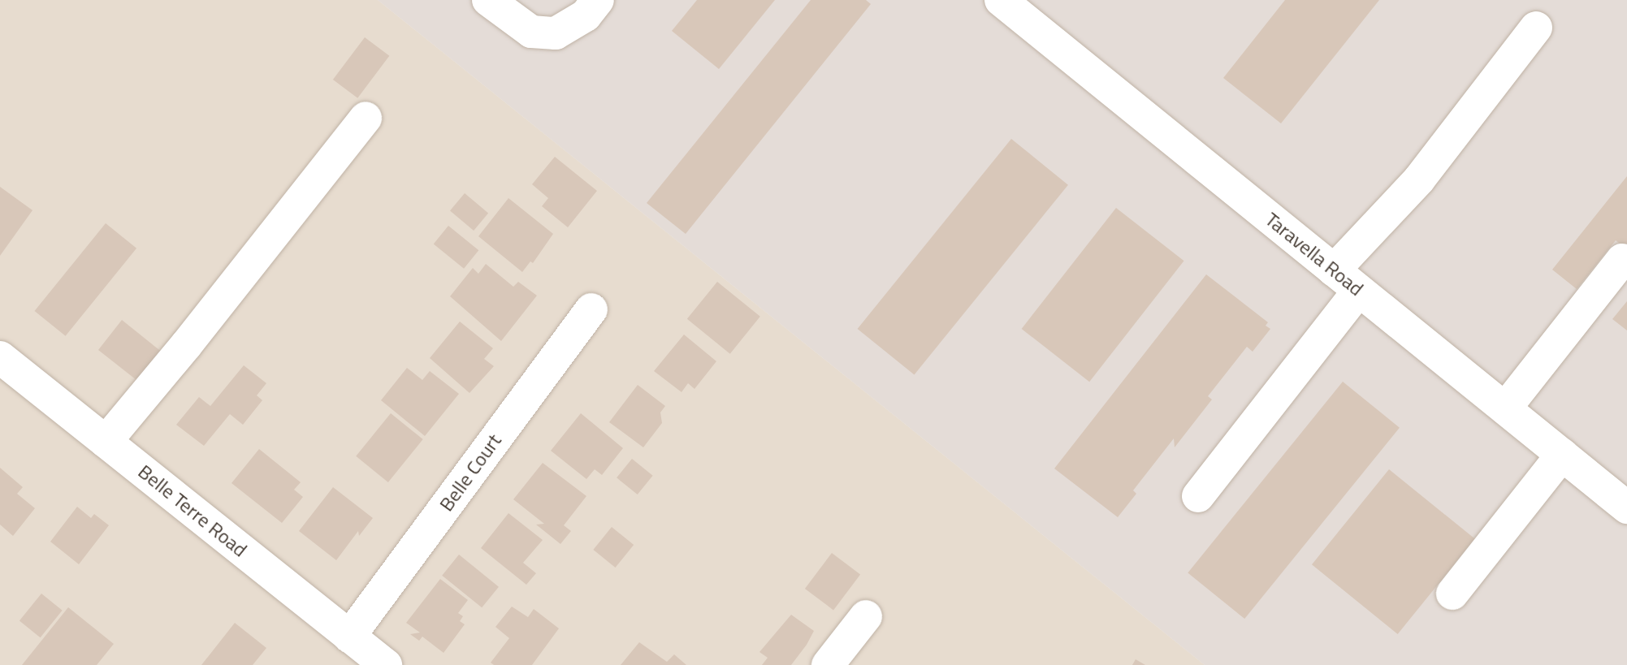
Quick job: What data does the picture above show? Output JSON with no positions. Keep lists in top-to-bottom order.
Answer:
{
  "streets": {
    "street": ["Taravella Road", "Belle Court", "Belle Terre Road"]
  },
  "crossings": [
    ["Belle Court", "Belle Terre Road"]
  ]
}
